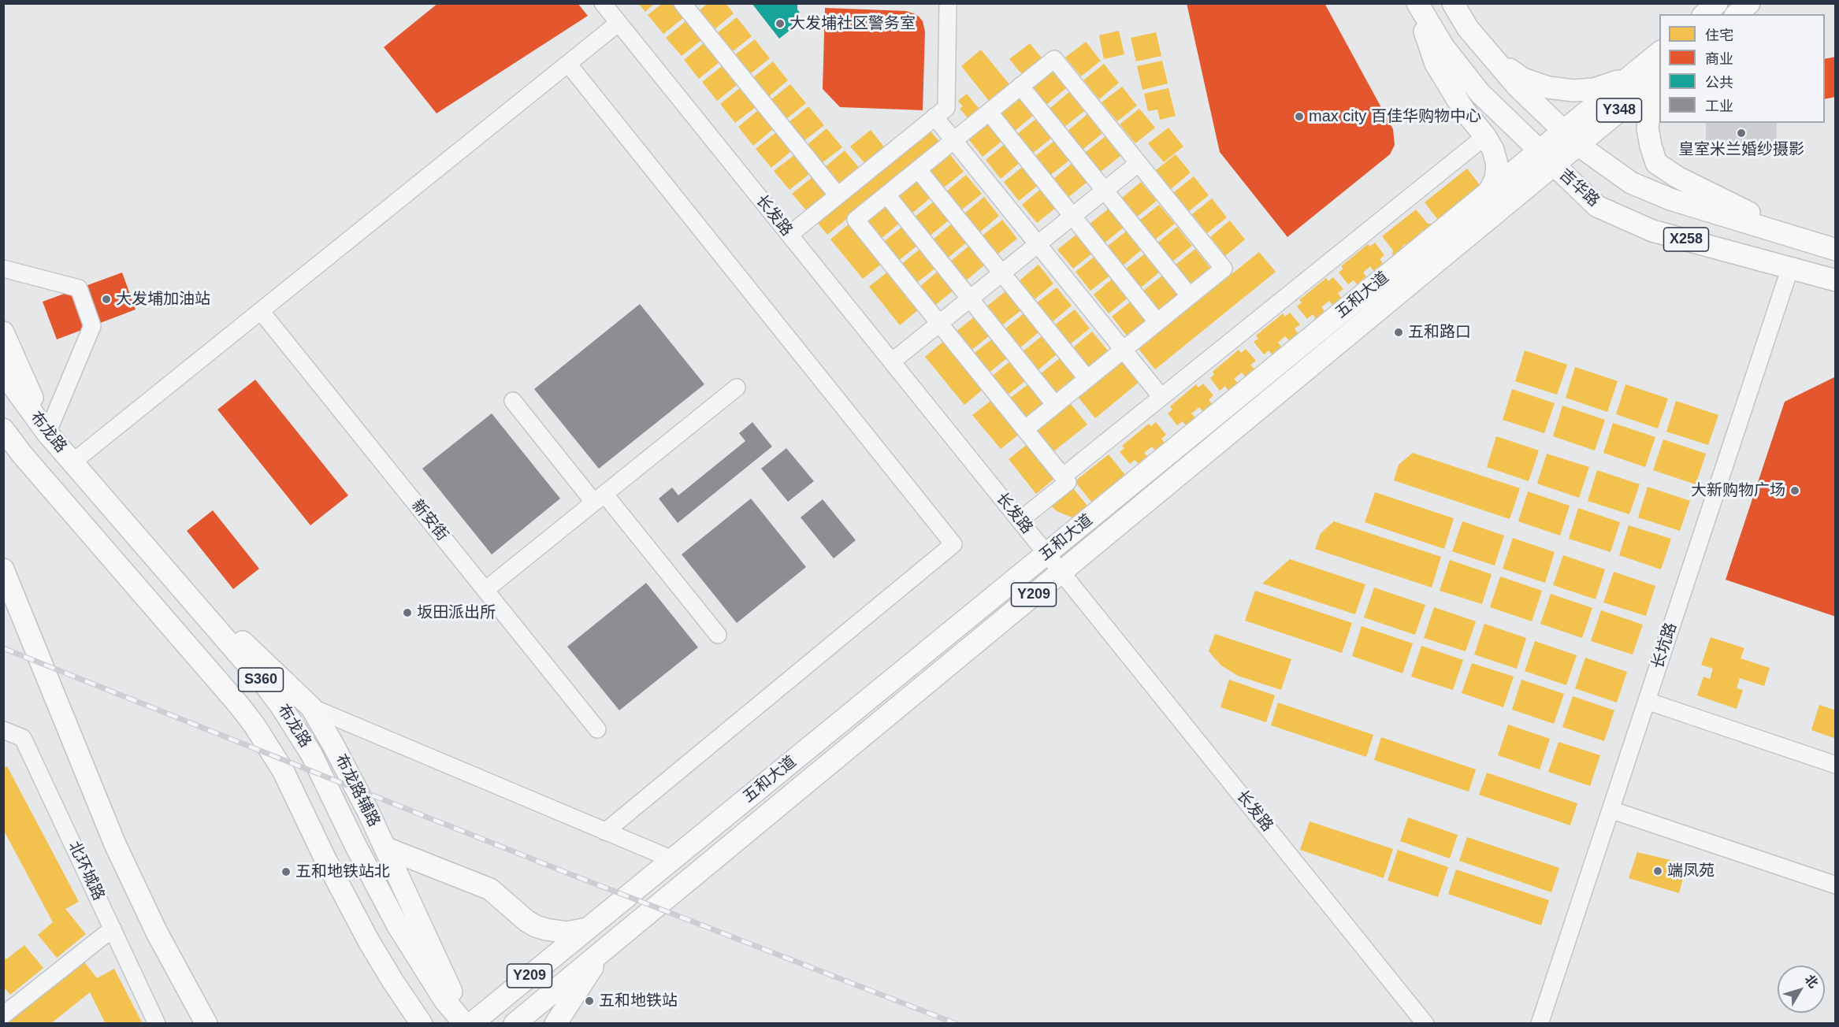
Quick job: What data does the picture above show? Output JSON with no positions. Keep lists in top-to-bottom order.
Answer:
{
  "streets": {
    "main road": [
      "Y348",
      "吉华路",
      "X258",
      "五和大道",
      "布龙路",
      "Y209",
      "S360",
      "布龙路辅路"
    ],
    "street": [
      "长发路",
      "新安街",
      "长坑路",
      "北环城路"
    ]
  },
  "crossings": [
    ["吉华路", "五和大道"],
    ["吉华路", "长坑路"],
    ["长发路", "五和大道"],
    ["X258", "五和大道"],
    ["布龙路", "布龙路辅路"]
  ],
  "places": [
    "大发埔社区警务室",
    "max city 百佳华购物中心",
    "皇室米兰婚纱摄影",
    "大发埔加油站",
    "五和路口",
    "大新购物广场",
    "坂田派出所",
    "端凤苑",
    "五和地铁站北",
    "五和地铁站"
  ],
  "legend": [
    "住宅",
    "商业",
    "公共",
    "工业"
  ],
  "north": "top right"
}
